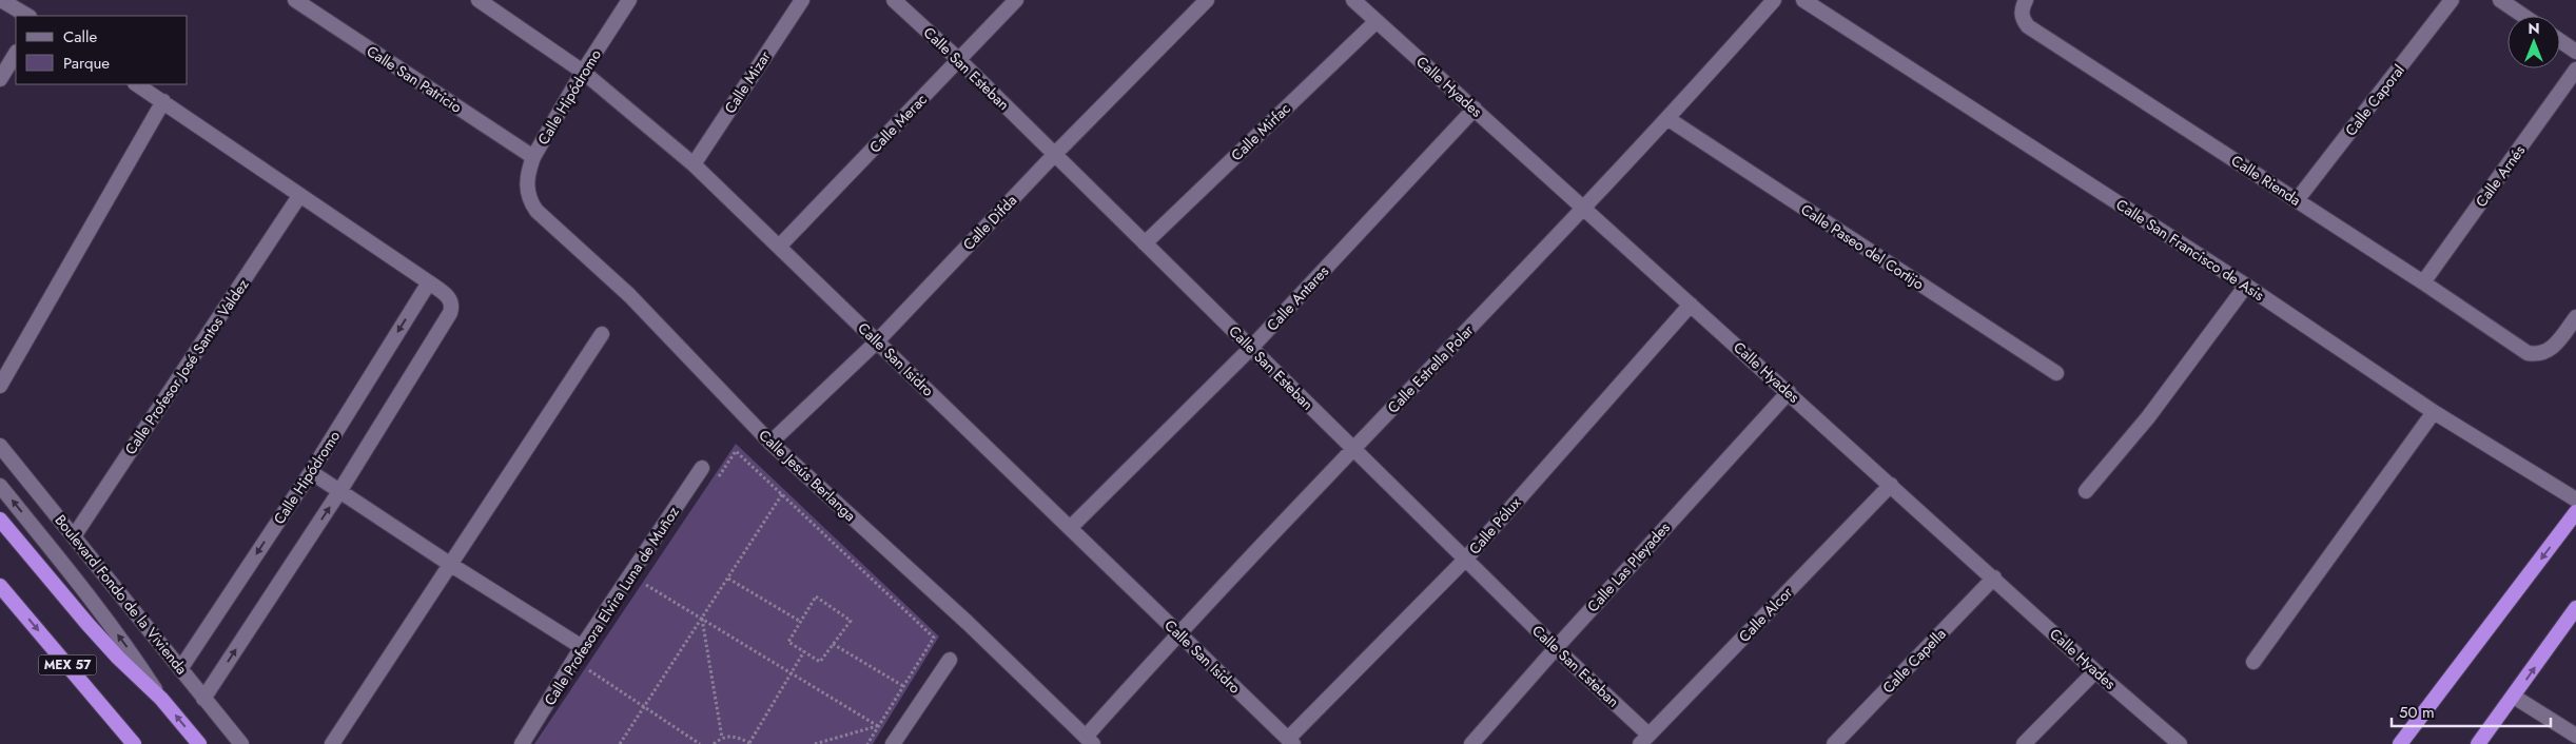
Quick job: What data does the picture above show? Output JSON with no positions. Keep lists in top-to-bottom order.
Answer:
{
  "streets": {
    "highway": ["MEX 57"],
    "street": [
      "Calle San Esteban",
      "Calle San Patricio",
      "Calle Mizar",
      "Calle Hyades",
      "Calle Hipódromo",
      "Calle Caporal",
      "Calle Merac",
      "Calle Mirfac",
      "Calle Arnés",
      "Calle Rienda",
      "Calle Difda",
      "Calle Paseo del Cortijo",
      "Calle San Francisco de Asis",
      "Calle Antares",
      "Calle San Isidro",
      "Calle Profesor José Santos Valdez",
      "Calle Estrella Polar",
      "Calle Jesús Berlanga",
      "Calle Pólux",
      "Calle Las Pleyades",
      "Boulevard Fondo de la Vivienda",
      "Calle Profesora Elvira Luna de Muñoz",
      "Calle Alcor",
      "Calle Capella"
    ]
  },
  "crossings": [
    ["Calle San Esteban", "Calle Merac"],
    ["Calle San Esteban", "Calle Mirfac"],
    ["Calle San Esteban", "Calle Difda"],
    ["Calle San Esteban", "Calle Antares"],
    ["Calle San Esteban", "Calle Estrella Polar"],
    ["Calle San Esteban", "Calle Pólux"],
    ["Calle San Esteban", "Calle Las Pleyades"],
    ["Calle San Esteban", "Calle Alcor"],
    ["Calle San Patricio", "Calle Hipódromo"],
    ["Calle Mizar", "Calle San Isidro"],
    ["Calle Hyades", "Calle Mirfac"],
    ["Calle Hyades", "Calle Antares"],
    ["Calle Hyades", "Calle Estrella Polar"],
    ["Calle Hyades", "Calle Pólux"],
    ["Calle Hyades", "Calle Las Pleyades"],
    ["Calle Hyades", "Calle Alcor"],
    ["Calle Hyades", "Calle Capella"],
    ["Calle Hipódromo", "Calle San Isidro"],
    ["Calle Hipódromo", "Calle Jesús Berlanga"],
    ["Calle Hipódromo", "Boulevard Fondo de la Vivienda"],
    ["Calle Caporal", "Calle Rienda"],
    ["Calle Merac", "Calle San Isidro"],
    ["Calle Arnés", "Calle Rienda"],
    ["Calle Difda", "Calle San Isidro"],
    ["Calle Difda", "Calle Jesús Berlanga"],
    ["Calle Paseo del Cortijo", "Calle Estrella Polar"],
    ["Calle Antares", "Calle San Isidro"],
    ["Calle San Isidro", "Calle Estrella Polar"],
    ["Calle San Isidro", "Calle Pólux"],
    ["Calle Profesor José Santos Valdez", "Boulevard Fondo de la Vivienda"],
    ["Calle Estrella Polar", "Calle Jesús Berlanga"]
  ],
  "legend": ["Calle", "Parque"],
  "scale_bar": "50 m",
  "north": "top"
}
